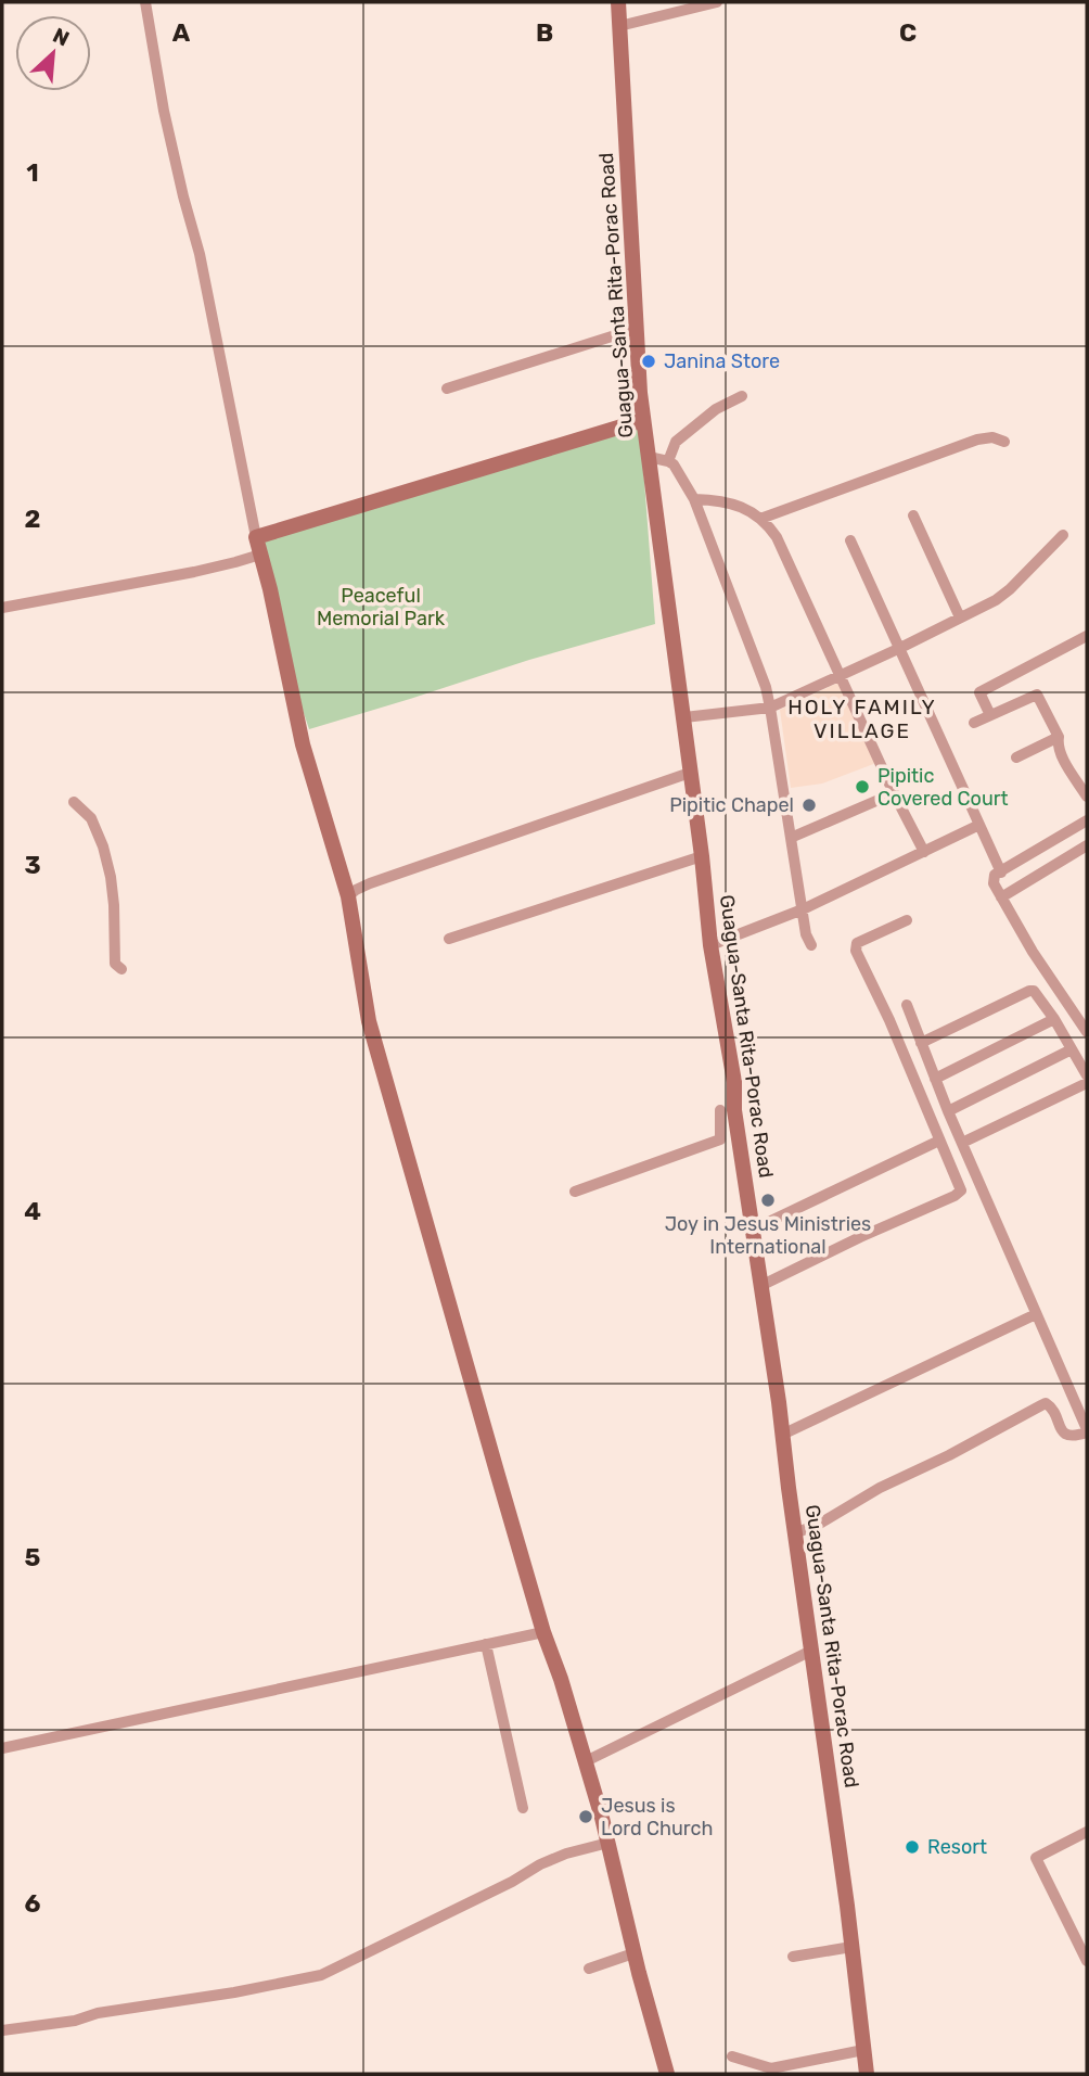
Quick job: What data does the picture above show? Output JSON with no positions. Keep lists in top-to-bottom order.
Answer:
{
  "streets": {
    "main road": ["Guagua-Santa Rita-Porac Road"]
  },
  "districts": ["HOLY FAMILY VILLAGE"],
  "parks": ["Peaceful Memorial Park"],
  "places": [
    "Janina Store",
    "Pipitic Covered Court",
    "Pipitic Chapel",
    "Joy in Jesus Ministries International",
    "Jesus is Lord Church",
    "Resort"
  ],
  "north": "top right",
  "grid": {
    "columns": ["A", "B", "C"],
    "rows": [
      "1",
      "2",
      "3",
      "4",
      "5",
      "6"
    ]
  }
}
